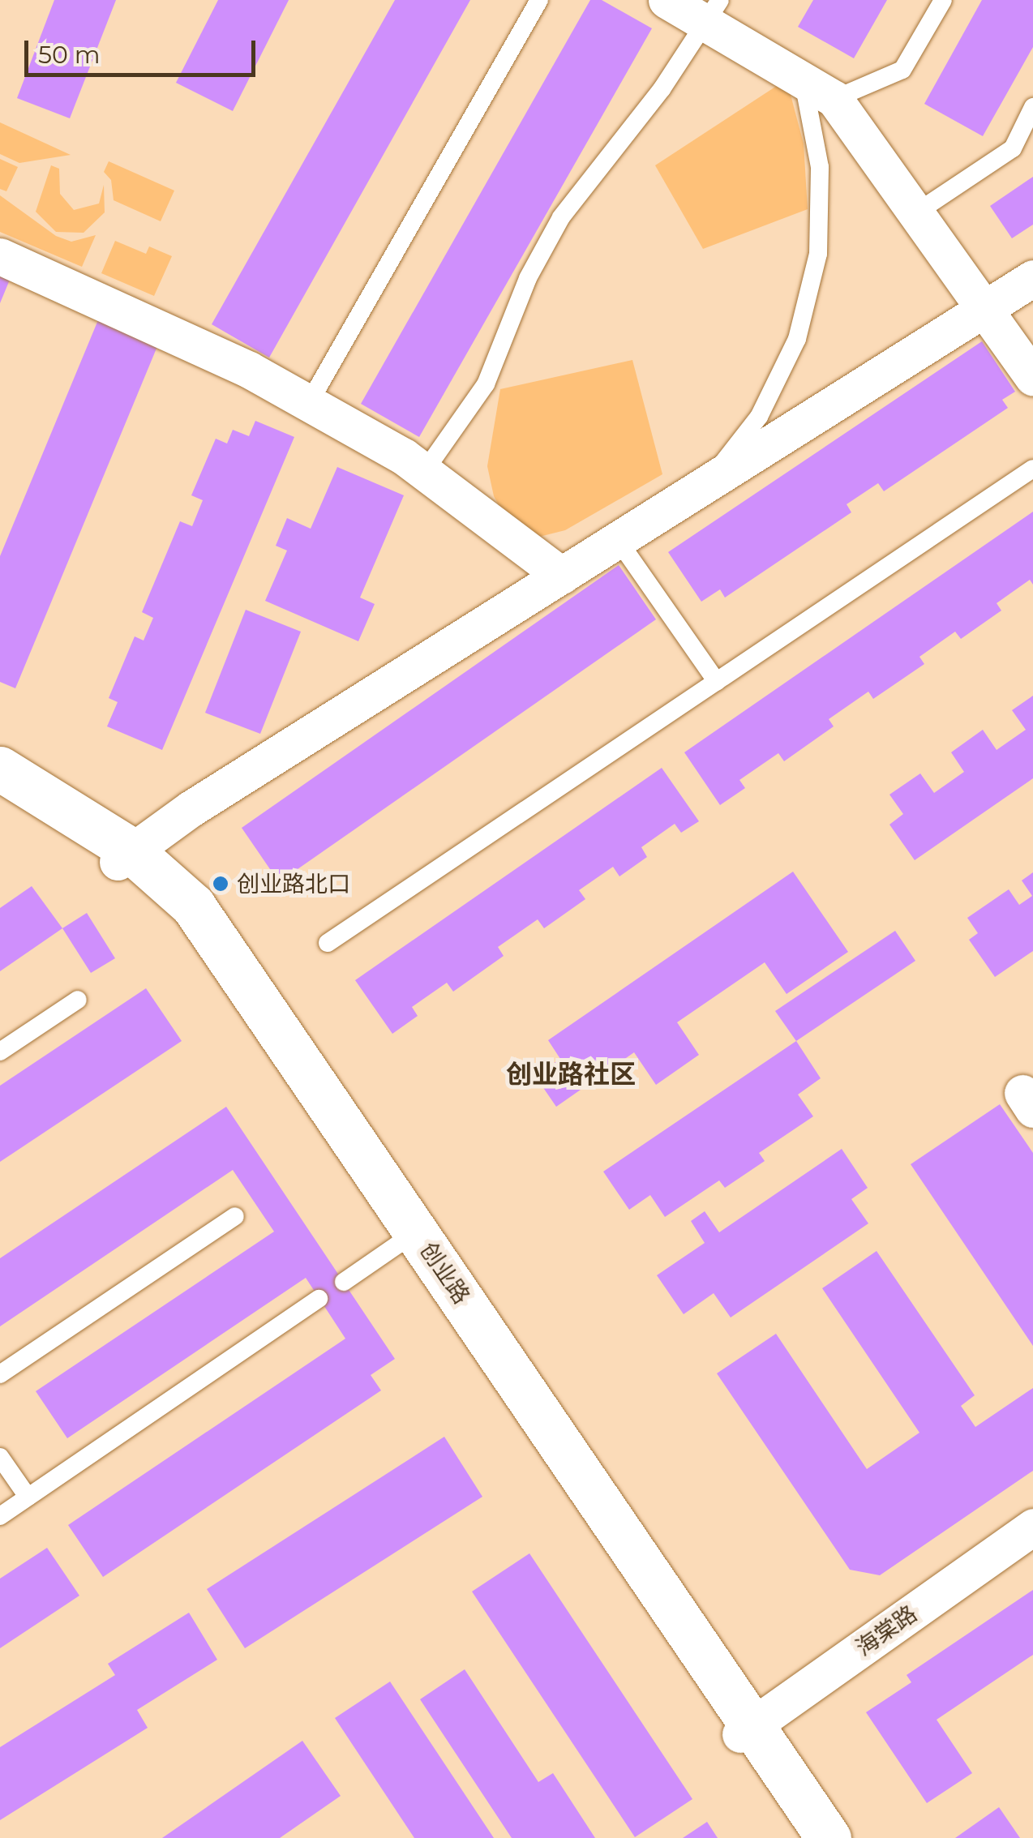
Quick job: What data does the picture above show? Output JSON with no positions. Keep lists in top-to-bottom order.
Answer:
{
  "streets": {
    "street": ["创业路", "海棠路"]
  },
  "crossings": [
    ["创业路", "海棠路"]
  ],
  "districts": ["创业路社区"],
  "places": ["创业路北口"],
  "scale_bar": "50 m"
}
